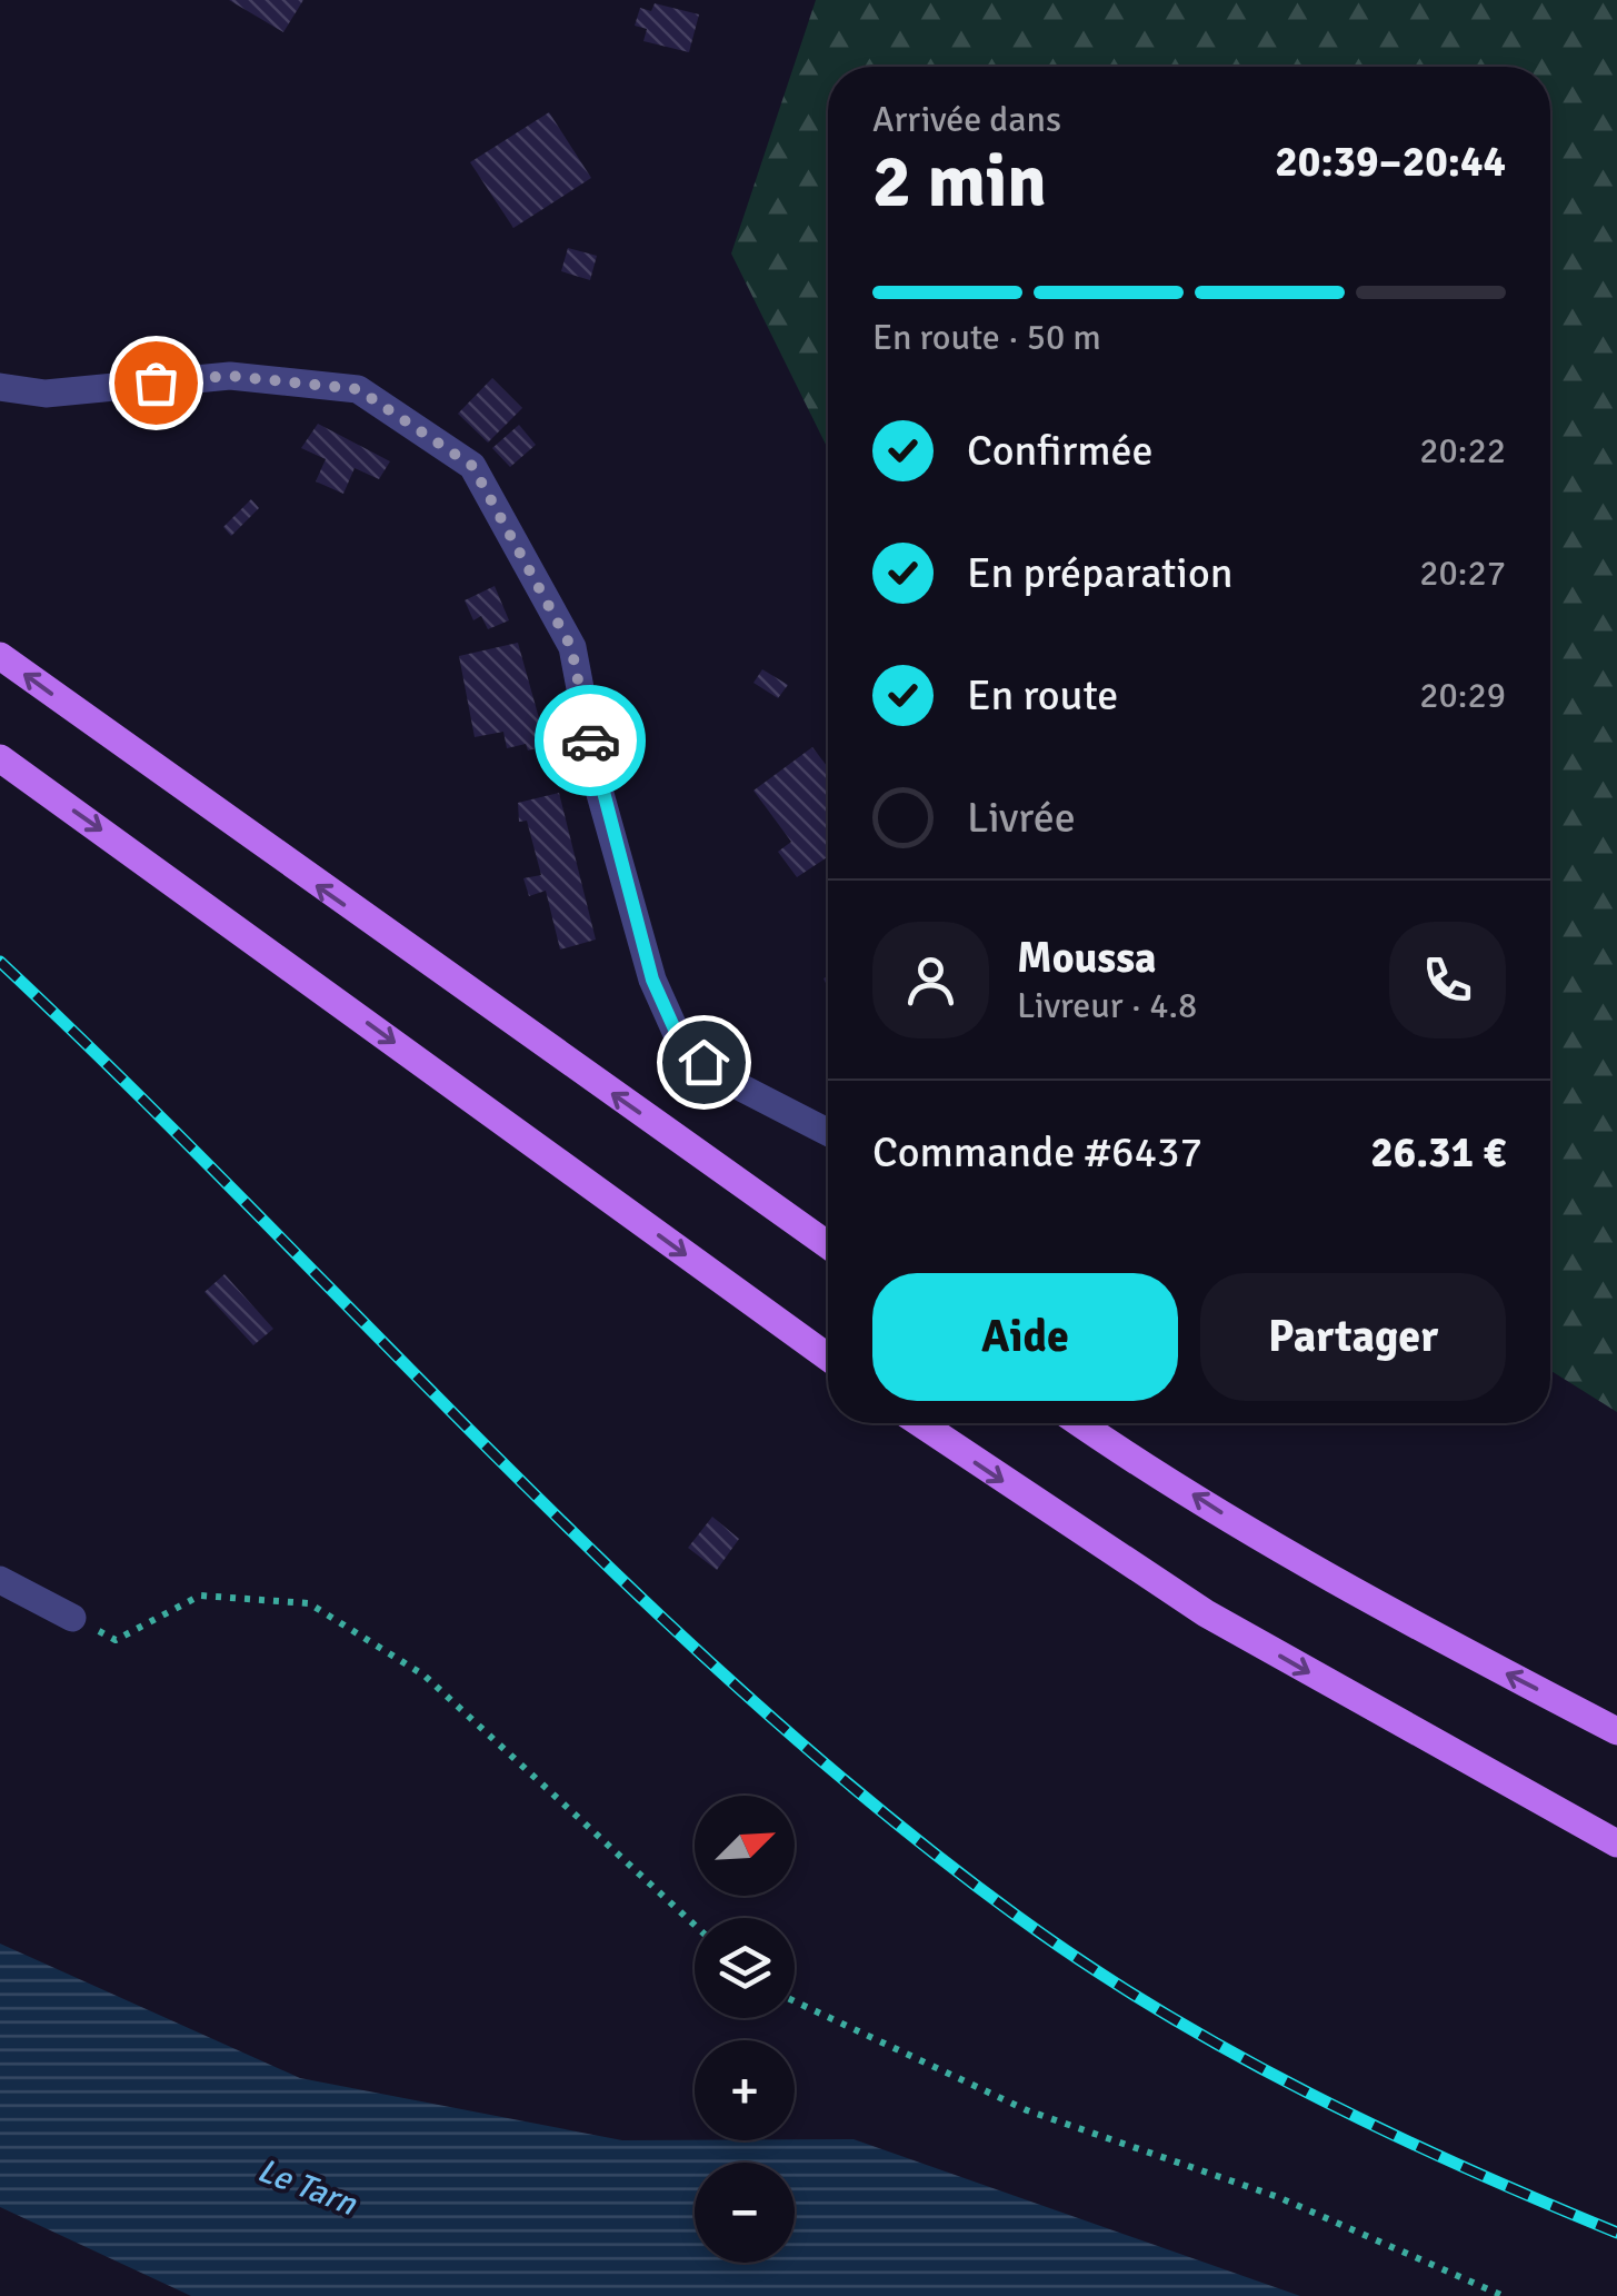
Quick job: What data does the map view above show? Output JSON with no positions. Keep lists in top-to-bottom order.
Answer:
{
  "water": ["Le Tarn"],
  "north": "top right",
  "page": {
    "heading": ["2 min", "Arrivée dans", "20:39–20:44"],
    "panel": [
      "Moussa",
      "Livreur · 4.8",
      "Commande #6437",
      "26.31 €"
    ],
    "bar": "En route · 50 m",
    "list": [
      ["Confirmée", "20:22"],
      ["En préparation", "20:27"],
      ["En route", "20:29"],
      "Livrée"
    ],
    "buttons": ["Aide", "Partager"],
    "map_buttons": ["+", "−"]
  }
}
